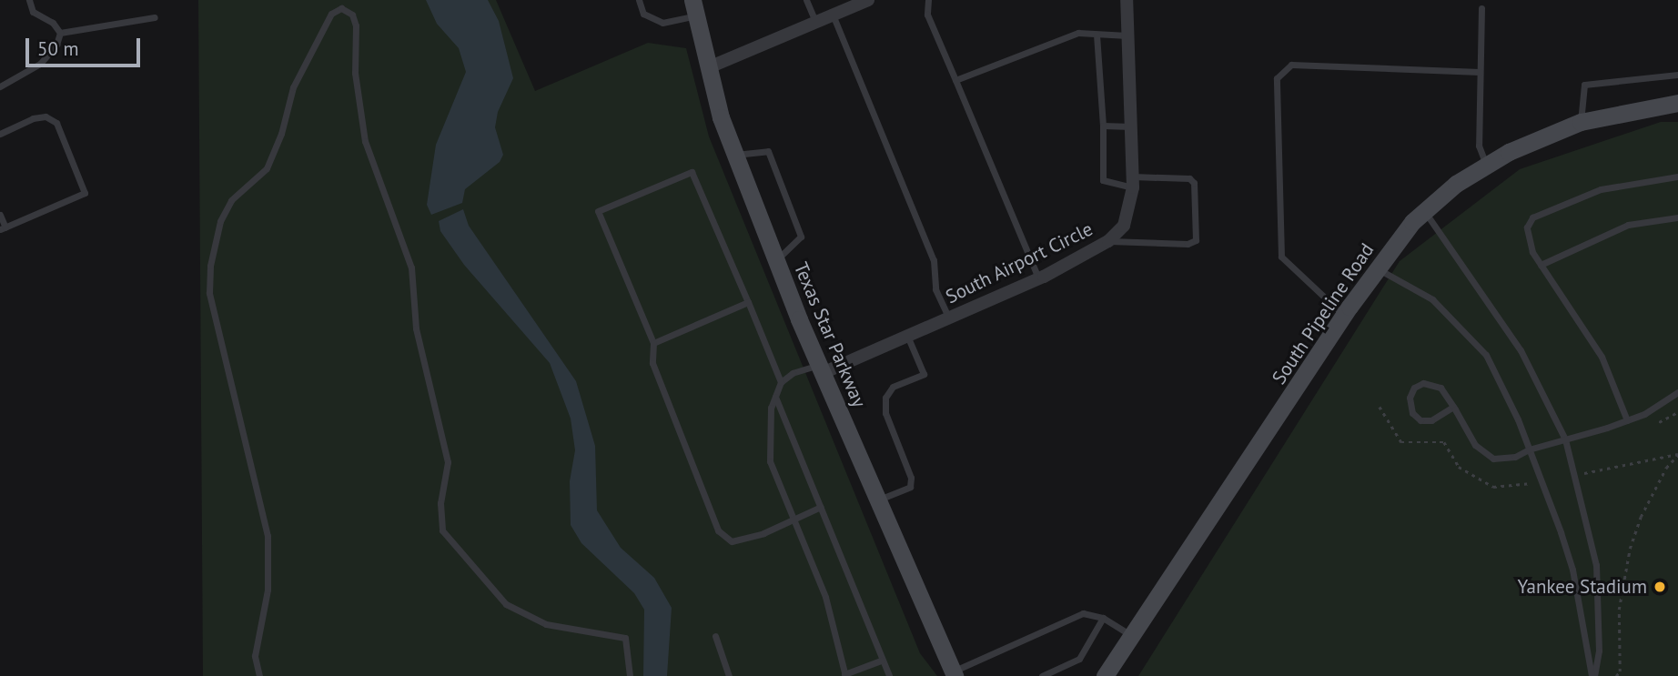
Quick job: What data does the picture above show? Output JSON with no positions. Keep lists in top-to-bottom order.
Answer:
{
  "streets": {
    "street": ["South Airport Circle", "South Pipeline Road", "Texas Star Parkway"]
  },
  "crossings": [
    ["South Airport Circle", "Texas Star Parkway"]
  ],
  "places": ["Yankee Stadium"],
  "scale_bar": "50 m"
}
